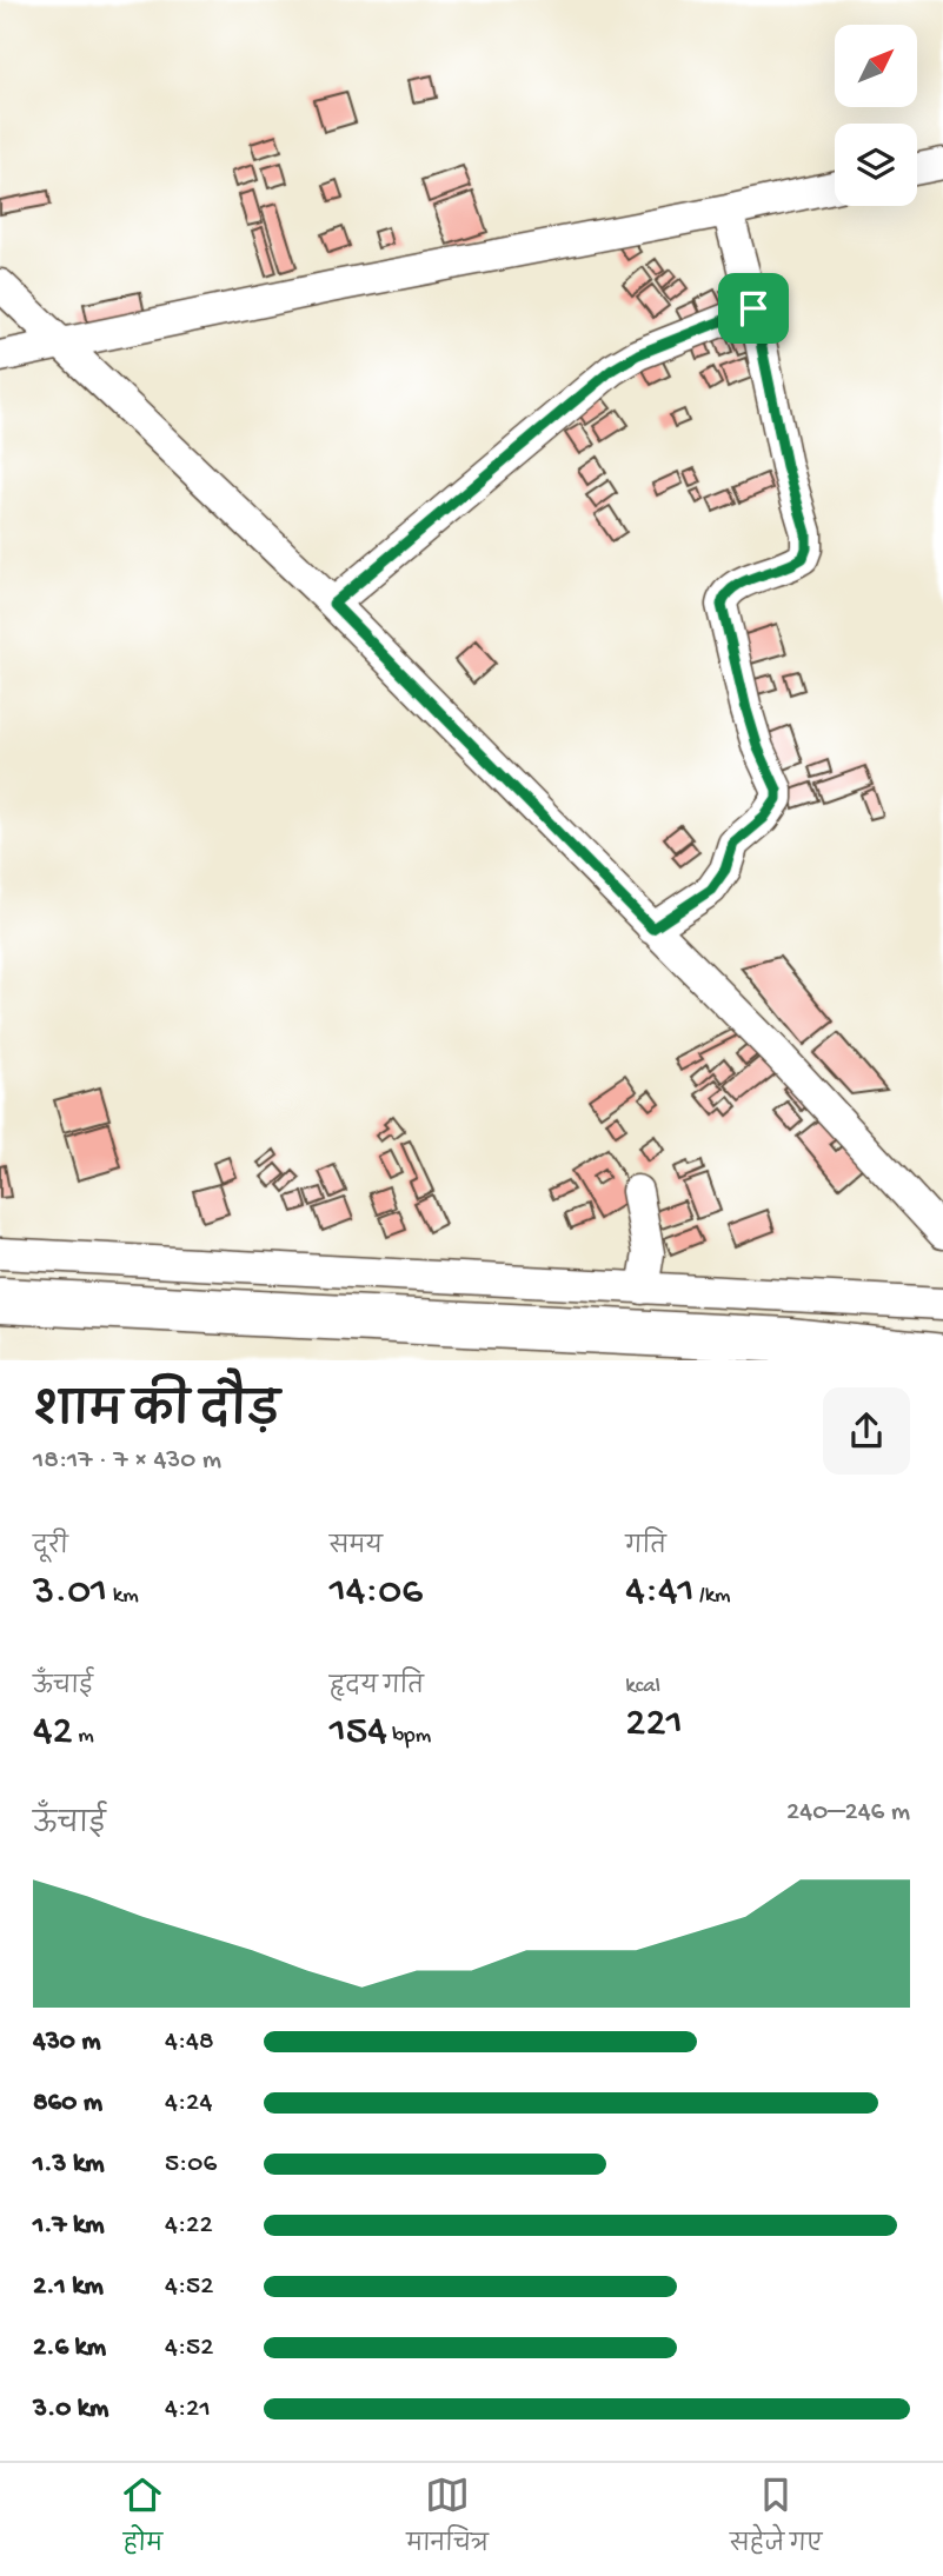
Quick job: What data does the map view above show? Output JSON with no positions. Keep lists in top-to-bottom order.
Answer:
{
  "north": "top right",
  "page": {
    "heading": ["शाम की दौड़", "18:17 · 7 × 430 m"],
    "stats": [
      ["दूरी", "3.01 km"],
      ["समय", "14:06"],
      ["गति", "4:41 /km"],
      ["ऊँचाई", "42 m"],
      ["हृदय गति", "154 bpm"],
      ["kcal", "221"]
    ],
    "chart": ["ऊँचाई", "240–246 m"],
    "list": [
      {
        "name": "430 m",
        "note": "4:48"
      },
      {
        "name": "860 m",
        "note": "4:24"
      },
      {
        "name": "1.3 km",
        "note": "5:06"
      },
      {
        "name": "1.7 km",
        "note": "4:22"
      },
      {
        "name": "2.1 km",
        "note": "4:52"
      },
      {
        "name": "2.6 km",
        "note": "4:52"
      },
      {
        "name": "3.0 km",
        "note": "4:21"
      }
    ],
    "tabs": ["होम", "मानचित्र", "सहेजे गए"]
  }
}
